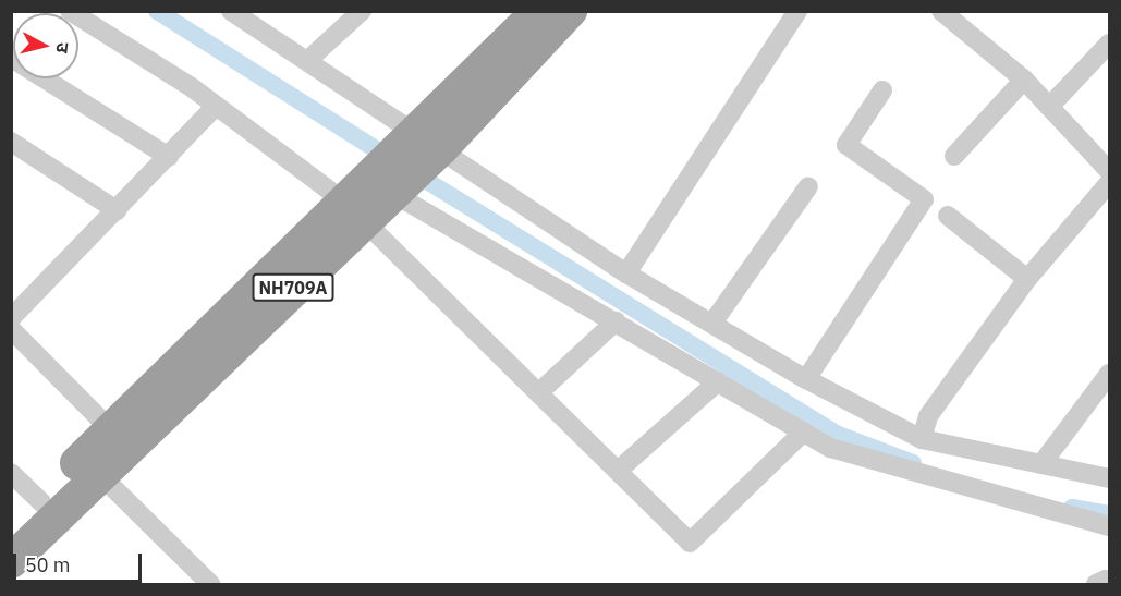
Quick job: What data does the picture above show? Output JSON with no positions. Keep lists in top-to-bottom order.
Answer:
{
  "streets": {
    "highway": ["NH709A"]
  },
  "scale_bar": "50 m",
  "north": "right"
}
